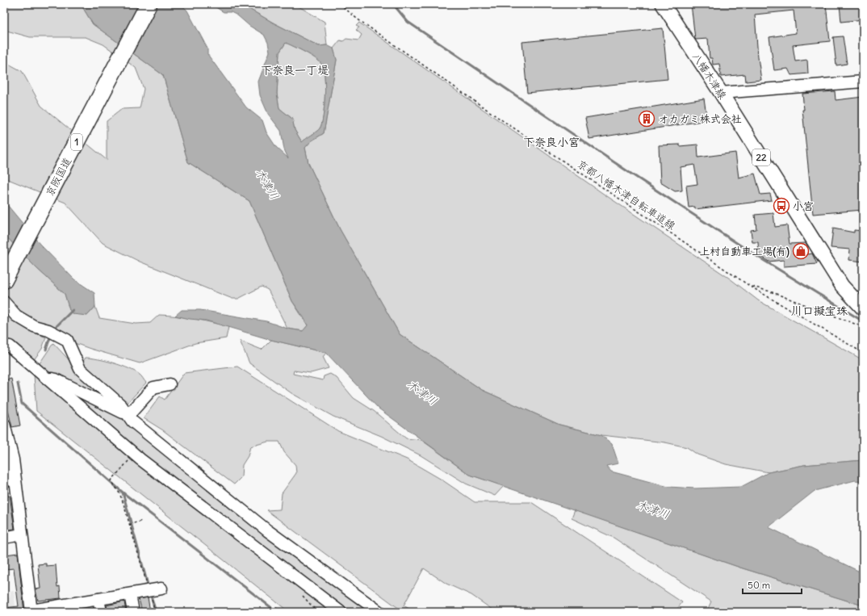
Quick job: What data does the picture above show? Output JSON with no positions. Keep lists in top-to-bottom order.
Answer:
{
  "streets": {
    "highway": ["1", "京阪国道"],
    "main road": ["八幡木津線", "22"],
    "path": ["京都八幡木津自転車道線"]
  },
  "districts": ["下奈良一丁堤", "下奈良小宮", "川口擬宝珠"],
  "water": ["木津川"],
  "places": {
    "building": ["オカガミ株式会社"],
    "bus stop": ["小宮"],
    "shop": ["上村自動車工場(有)"]
  },
  "scale_bar": "50 m"
}
